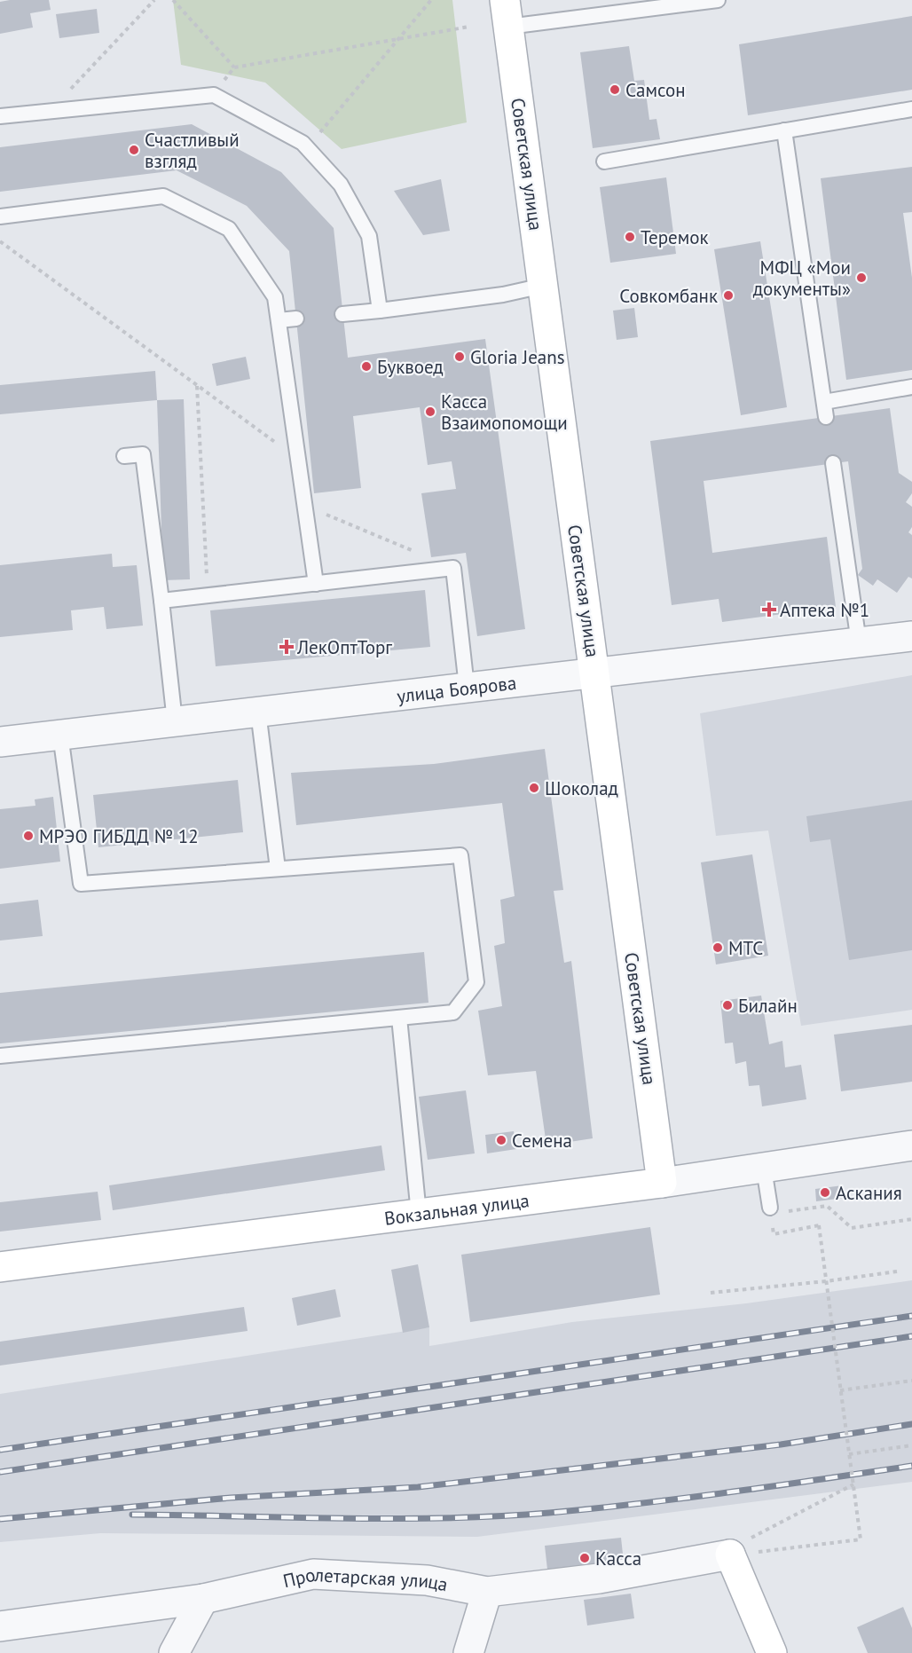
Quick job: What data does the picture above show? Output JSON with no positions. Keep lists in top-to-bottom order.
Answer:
{
  "streets": {
    "street": [
      "Советская улица",
      "улица Боярова",
      "Вокзальная улица",
      "Пролетарская улица"
    ]
  },
  "crossings": [
    ["Советская улица", "улица Боярова"],
    ["Советская улица", "Вокзальная улица"]
  ],
  "places": {
    "other": [
      "Самсон",
      "Счастливый взгляд",
      "Теремок",
      "МФЦ «Мои документы»",
      "Совкомбанк",
      "Gloria Jeans",
      "Буквоед",
      "Касса Взаимопомощи",
      "Шоколад",
      "МРЭО ГИБДД № 12",
      "МТС",
      "Билайн",
      "Семена",
      "Аскания",
      "Касса"
    ],
    "health": ["Аптека №1", "ЛекОптТорг"]
  }
}
